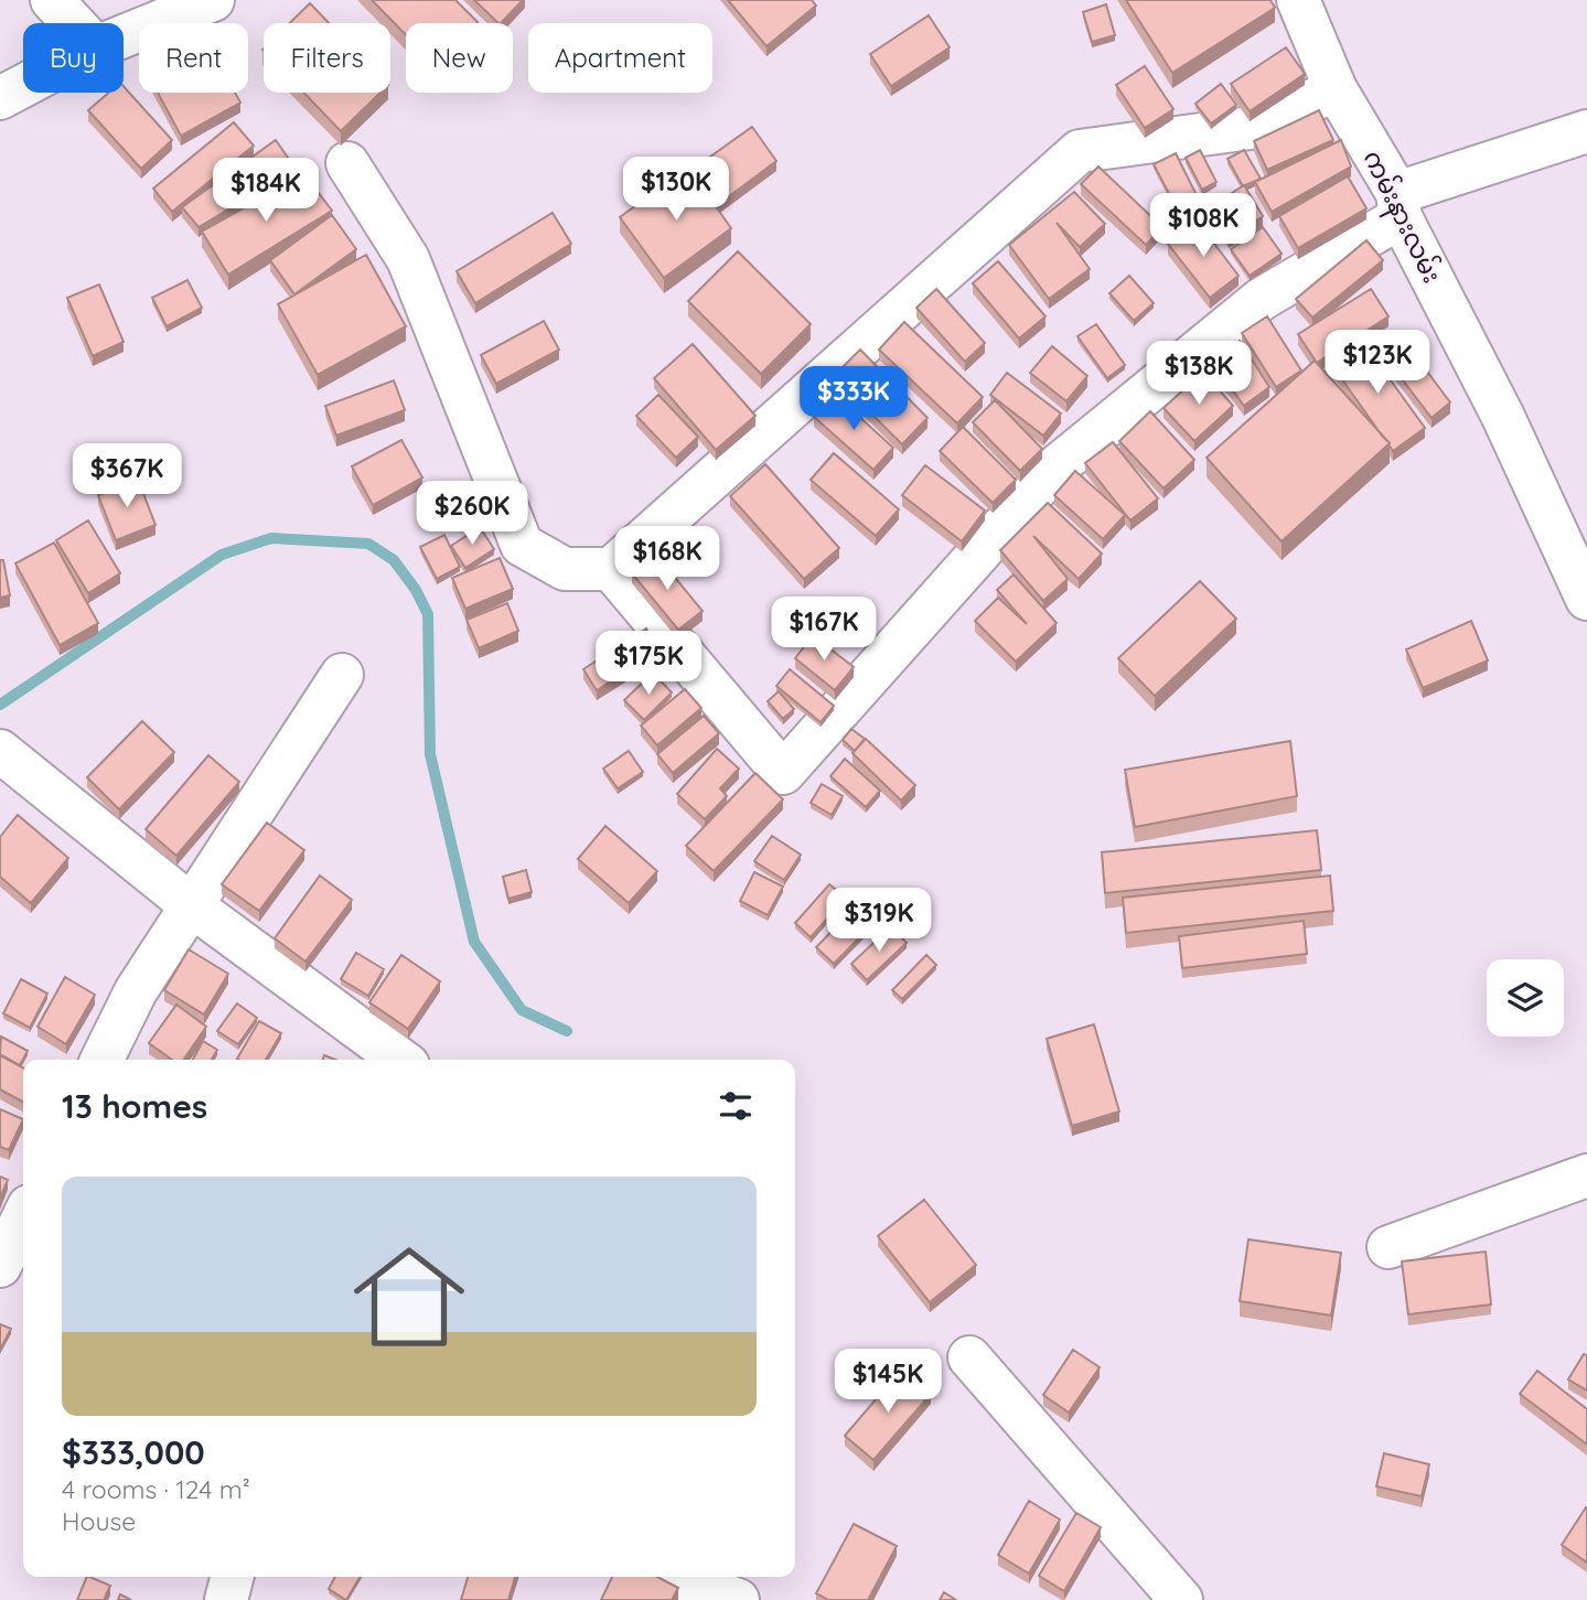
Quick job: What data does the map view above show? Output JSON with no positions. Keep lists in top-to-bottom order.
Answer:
{
  "streets": {
    "street": ["ကမ်းနားလမ်း"]
  },
  "page": {
    "chip": [
      "Buy",
      "Rent",
      "Filters",
      "New",
      "Apartment"
    ],
    "price": [
      "$130K",
      "$184K",
      "$108K",
      "$123K",
      "$138K",
      "$333K",
      "$367K",
      "$260K",
      "$168K",
      "$167K",
      "$175K",
      "$319K",
      "$145K"
    ],
    "heading": "13 homes",
    "list": [
      {
        "name": "$333,000",
        "note": "4 rooms · 124 m² · House"
      }
    ]
  }
}
